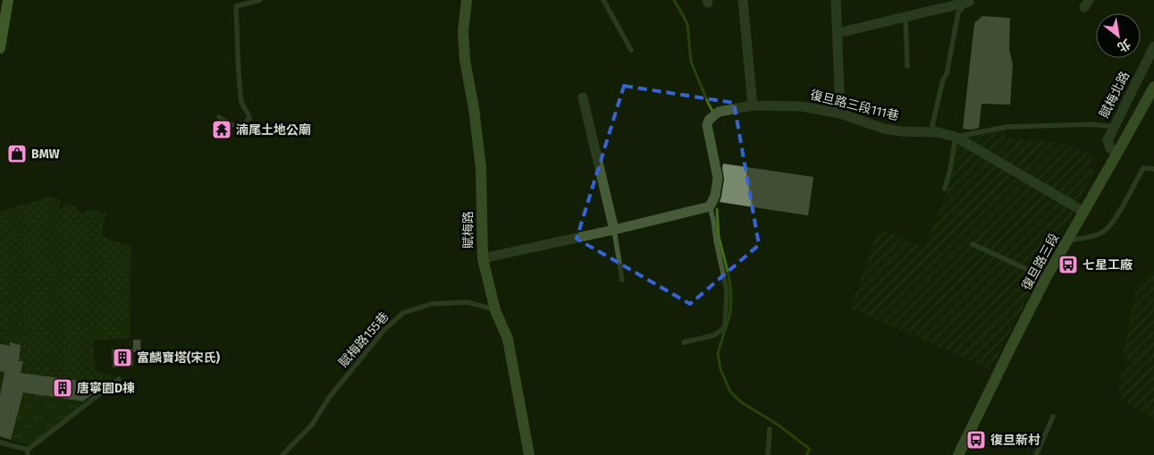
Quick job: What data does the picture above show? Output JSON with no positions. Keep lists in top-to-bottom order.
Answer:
{
  "streets": {
    "street": [
      "賦梅北路",
      "復旦路三段111巷",
      "賦梅路",
      "復旦路三段"
    ],
    "lane": ["賦梅路155巷"]
  },
  "crossings": [
    ["賦梅北路", "復旦路三段"],
    ["復旦路三段111巷", "復旦路三段"],
    ["賦梅路", "賦梅路155巷"]
  ],
  "places": {
    "temple": ["湳尾土地公廟"],
    "shop": ["BMW"],
    "bus stop": ["七星工廠", "復旦新村"],
    "building": ["富麟寶塔(宋氏)", "唐寧園D棟"]
  },
  "north": "bottom right"
}
